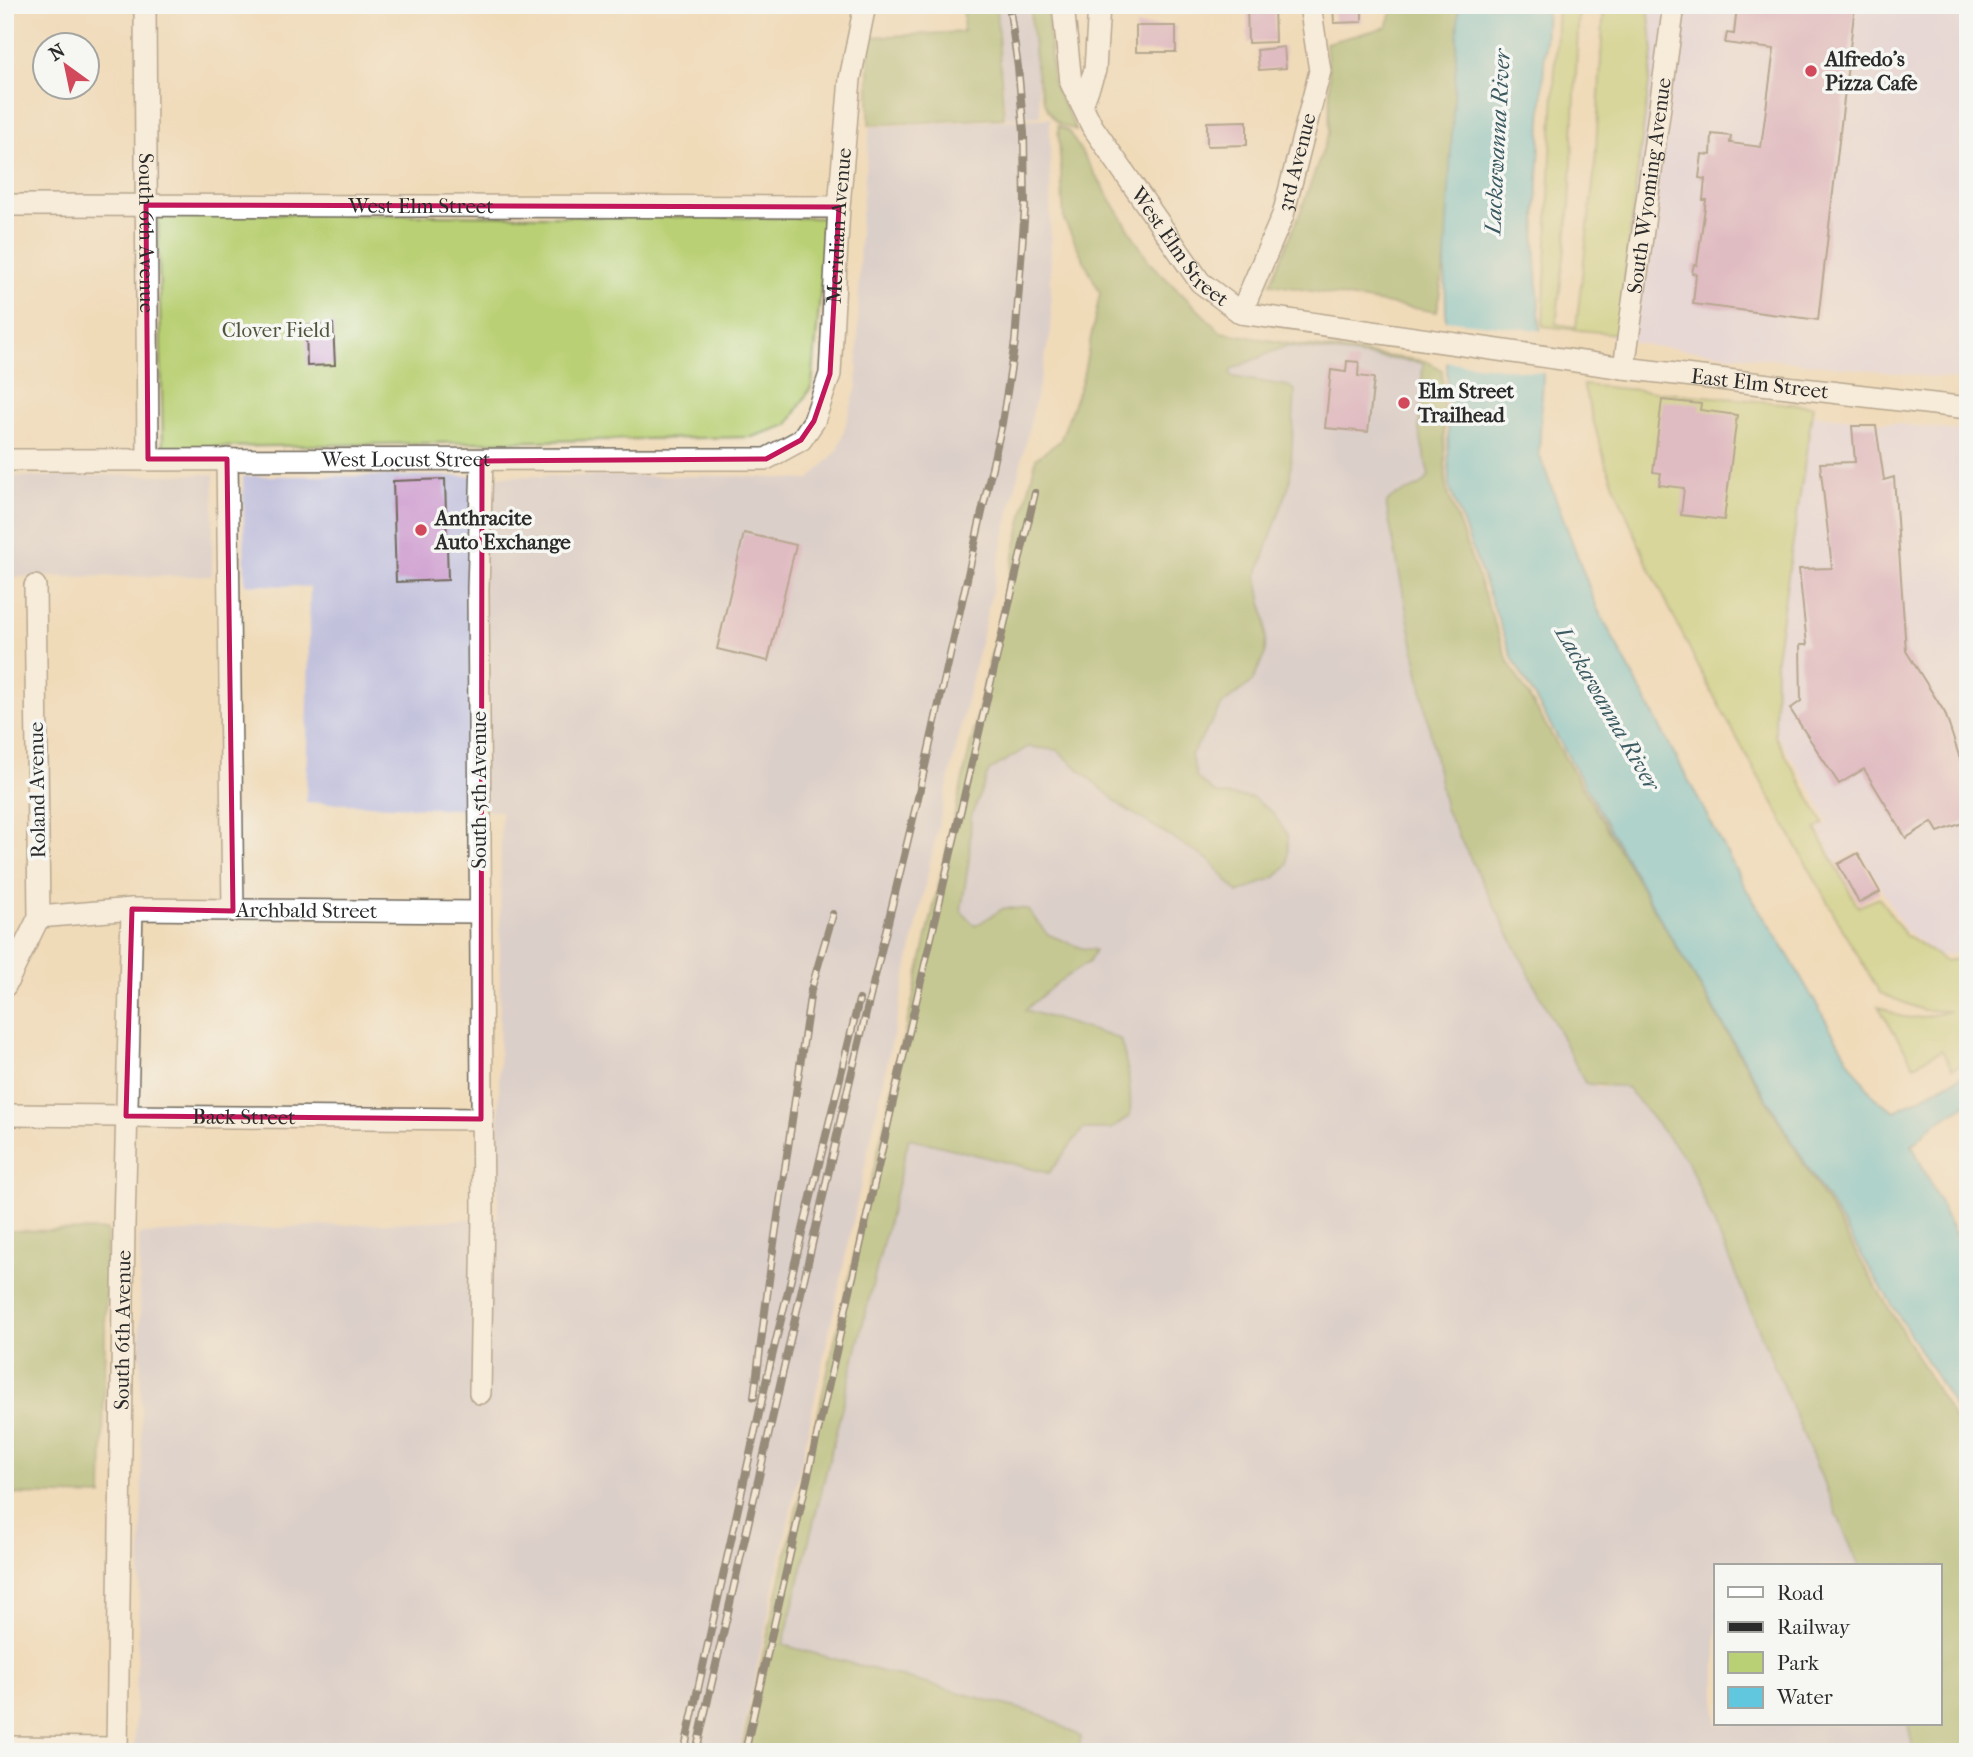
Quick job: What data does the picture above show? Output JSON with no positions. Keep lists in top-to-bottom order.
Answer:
{
  "streets": {
    "street": [
      "3rd Avenue",
      "South Wyoming Avenue",
      "West Elm Street",
      "Meridian Avenue",
      "South 6th Avenue",
      "East Elm Street",
      "West Locust Street",
      "Roland Avenue",
      "South 5th Avenue",
      "Archbald Street",
      "Back Street"
    ]
  },
  "crossings": [
    ["3rd Avenue", "West Elm Street"],
    ["South Wyoming Avenue", "East Elm Street"],
    ["West Elm Street", "Meridian Avenue"],
    ["West Elm Street", "South 6th Avenue"],
    ["West Elm Street", "East Elm Street"],
    ["Meridian Avenue", "West Locust Street"],
    ["South 6th Avenue", "West Locust Street"],
    ["South 6th Avenue", "Archbald Street"],
    ["South 6th Avenue", "Back Street"],
    ["West Locust Street", "South 5th Avenue"],
    ["Roland Avenue", "Archbald Street"],
    ["South 5th Avenue", "Archbald Street"],
    ["South 5th Avenue", "Back Street"]
  ],
  "water": ["Lackawanna River"],
  "parks": ["Clover Field"],
  "places": ["Alfredo's Pizza Cafe", "Elm Street Trailhead", "Anthracite Auto Exchange"],
  "legend": [
    "Road",
    "Railway",
    "Park",
    "Water"
  ],
  "north": "top left"
}
